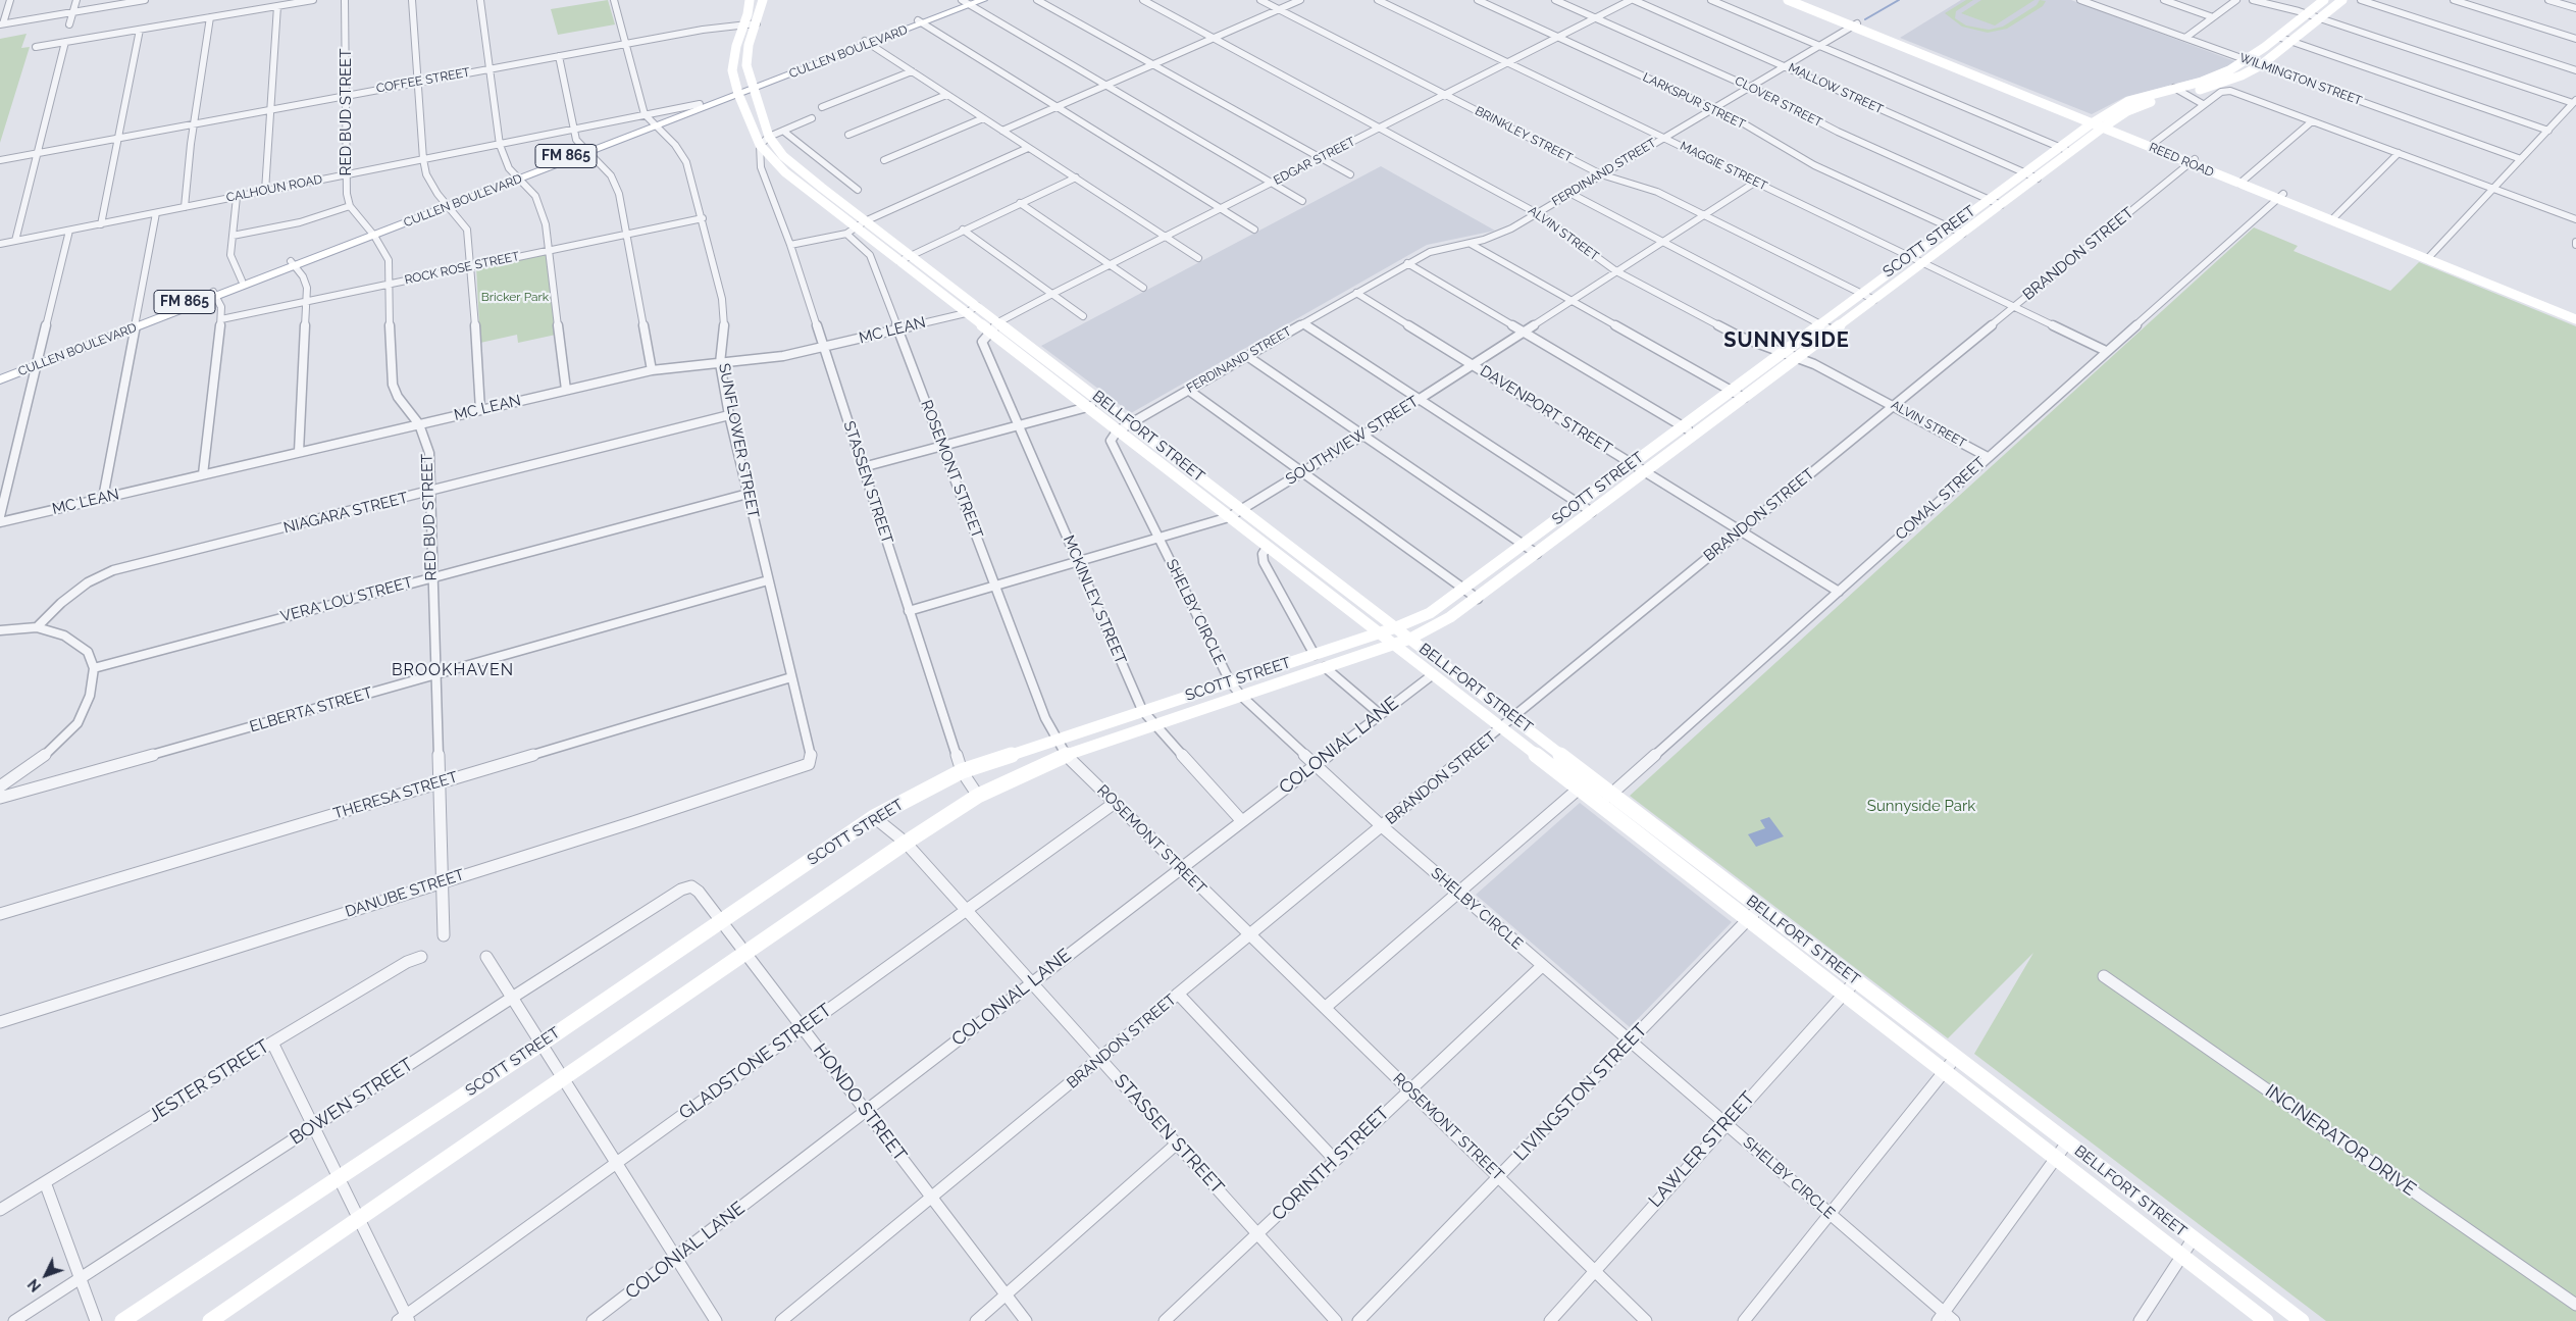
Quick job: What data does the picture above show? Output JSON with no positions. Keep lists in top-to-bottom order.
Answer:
{
  "streets": {
    "main road": [
      "CULLEN BOULEVARD",
      "FM 865",
      "REED ROAD",
      "SCOTT STREET",
      "BELLFORT STREET"
    ],
    "street": [
      "WILMINGTON STREET",
      "COFFEE STREET",
      "MALLOW STREET",
      "LARKSPUR STREET",
      "CLOVER STREET",
      "RED BUD STREET",
      "BRINKLEY STREET",
      "EDGAR STREET",
      "MAGGIE STREET",
      "FERDINAND STREET",
      "CALHOUN ROAD",
      "ALVIN STREET",
      "BRANDON STREET",
      "ROCK ROSE STREET",
      "MC LEAN",
      "DAVENPORT STREET",
      "SUNFLOWER STREET",
      "SOUTHVIEW STREET",
      "ROSEMONT STREET",
      "STASSEN STREET",
      "COMAL STREET",
      "NIAGARA STREET",
      "VERA LOU STREET",
      "MCKINLEY STREET",
      "SHELBY CIRCLE",
      "ELBERTA STREET",
      "COLONIAL LANE",
      "THERESA STREET",
      "DANUBE STREET",
      "GLADSTONE STREET",
      "JESTER STREET",
      "LIVINGSTON STREET",
      "BOWEN STREET",
      "HONDO STREET",
      "INCINERATOR DRIVE",
      "LAWLER STREET",
      "CORINTH STREET"
    ]
  },
  "crossings": [
    ["CULLEN BOULEVARD", "RED BUD STREET"],
    ["CULLEN BOULEVARD", "CALHOUN ROAD"],
    ["CULLEN BOULEVARD", "BELLFORT STREET"],
    ["CULLEN BOULEVARD", "SUNFLOWER STREET"],
    ["WILMINGTON STREET", "SCOTT STREET"],
    ["COFFEE STREET", "RED BUD STREET"],
    ["COFFEE STREET", "BELLFORT STREET"],
    ["MALLOW STREET", "EDGAR STREET"],
    ["MALLOW STREET", "FERDINAND STREET"],
    ["MALLOW STREET", "SCOTT STREET"],
    ["LARKSPUR STREET", "EDGAR STREET"],
    ["LARKSPUR STREET", "FERDINAND STREET"],
    ["LARKSPUR STREET", "SCOTT STREET"],
    ["CLOVER STREET", "EDGAR STREET"],
    ["CLOVER STREET", "FERDINAND STREET"],
    ["CLOVER STREET", "SCOTT STREET"],
    ["RED BUD STREET", "CALHOUN ROAD"],
    ["RED BUD STREET", "ROCK ROSE STREET"],
    ["RED BUD STREET", "MC LEAN"],
    ["RED BUD STREET", "NIAGARA STREET"],
    ["RED BUD STREET", "VERA LOU STREET"],
    ["RED BUD STREET", "ELBERTA STREET"],
    ["RED BUD STREET", "THERESA STREET"],
    ["RED BUD STREET", "DANUBE STREET"],
    ["BRINKLEY STREET", "EDGAR STREET"],
    ["BRINKLEY STREET", "FERDINAND STREET"],
    ["BRINKLEY STREET", "SCOTT STREET"],
    ["BRINKLEY STREET", "SOUTHVIEW STREET"],
    ["REED ROAD", "FERDINAND STREET"],
    ["REED ROAD", "SCOTT STREET"],
    ["REED ROAD", "BRANDON STREET"],
    ["REED ROAD", "COMAL STREET"],
    ["EDGAR STREET", "MAGGIE STREET"],
    ["EDGAR STREET", "ALVIN STREET"],
    ["EDGAR STREET", "BELLFORT STREET"],
    ["MAGGIE STREET", "FERDINAND STREET"],
    ["MAGGIE STREET", "SCOTT STREET"],
    ["MAGGIE STREET", "BRANDON STREET"],
    ["MAGGIE STREET", "SOUTHVIEW STREET"],
    ["MAGGIE STREET", "COMAL STREET"],
    ["FERDINAND STREET", "ALVIN STREET"],
    ["FERDINAND STREET", "DAVENPORT STREET"],
    ["FERDINAND STREET", "BELLFORT STREET"],
    ["CALHOUN ROAD", "SUNFLOWER STREET"],
    ["ALVIN STREET", "SCOTT STREET"],
    ["ALVIN STREET", "BRANDON STREET"],
    ["ALVIN STREET", "SOUTHVIEW STREET"],
    ["ALVIN STREET", "COMAL STREET"],
    ["SCOTT STREET", "DAVENPORT STREET"],
    ["SCOTT STREET", "BELLFORT STREET"],
    ["SCOTT STREET", "ROSEMONT STREET"],
    ["SCOTT STREET", "STASSEN STREET"],
    ["SCOTT STREET", "MCKINLEY STREET"],
    ["SCOTT STREET", "SHELBY CIRCLE"],
    ["SCOTT STREET", "HONDO STREET"],
    ["BRANDON STREET", "DAVENPORT STREET"],
    ["BRANDON STREET", "BELLFORT STREET"],
    ["BRANDON STREET", "ROSEMONT STREET"],
    ["BRANDON STREET", "STASSEN STREET"],
    ["BRANDON STREET", "SHELBY CIRCLE"],
    ["BRANDON STREET", "HONDO STREET"],
    ["ROCK ROSE STREET", "SUNFLOWER STREET"],
    ["MC LEAN", "BELLFORT STREET"],
    ["MC LEAN", "SUNFLOWER STREET"],
    ["MC LEAN", "ROSEMONT STREET"],
    ["MC LEAN", "STASSEN STREET"],
    ["DAVENPORT STREET", "SOUTHVIEW STREET"],
    ["DAVENPORT STREET", "COMAL STREET"],
    ["BELLFORT STREET", "SOUTHVIEW STREET"],
    ["BELLFORT STREET", "STASSEN STREET"],
    ["BELLFORT STREET", "COMAL STREET"],
    ["BELLFORT STREET", "MCKINLEY STREET"],
    ["BELLFORT STREET", "SHELBY CIRCLE"],
    ["BELLFORT STREET", "COLONIAL LANE"],
    ["BELLFORT STREET", "LIVINGSTON STREET"],
    ["BELLFORT STREET", "LAWLER STREET"],
    ["SUNFLOWER STREET", "NIAGARA STREET"],
    ["SUNFLOWER STREET", "VERA LOU STREET"],
    ["SUNFLOWER STREET", "ELBERTA STREET"],
    ["SUNFLOWER STREET", "THERESA STREET"],
    ["SUNFLOWER STREET", "DANUBE STREET"],
    ["SOUTHVIEW STREET", "ROSEMONT STREET"],
    ["SOUTHVIEW STREET", "STASSEN STREET"],
    ["SOUTHVIEW STREET", "MCKINLEY STREET"],
    ["SOUTHVIEW STREET", "SHELBY CIRCLE"],
    ["ROSEMONT STREET", "COLONIAL LANE"],
    ["ROSEMONT STREET", "GLADSTONE STREET"],
    ["ROSEMONT STREET", "LIVINGSTON STREET"],
    ["ROSEMONT STREET", "LAWLER STREET"],
    ["ROSEMONT STREET", "CORINTH STREET"],
    ["STASSEN STREET", "COLONIAL LANE"],
    ["STASSEN STREET", "GLADSTONE STREET"],
    ["STASSEN STREET", "CORINTH STREET"],
    ["MCKINLEY STREET", "COLONIAL LANE"],
    ["SHELBY CIRCLE", "COLONIAL LANE"],
    ["SHELBY CIRCLE", "LIVINGSTON STREET"],
    ["SHELBY CIRCLE", "LAWLER STREET"],
    ["SHELBY CIRCLE", "CORINTH STREET"],
    ["COLONIAL LANE", "HONDO STREET"],
    ["GLADSTONE STREET", "HONDO STREET"],
    ["BOWEN STREET", "HONDO STREET"]
  ],
  "districts": ["SUNNYSIDE", "BROOKHAVEN"],
  "parks": ["Bricker Park", "Sunnyside Park"],
  "north": "bottom left"
}
